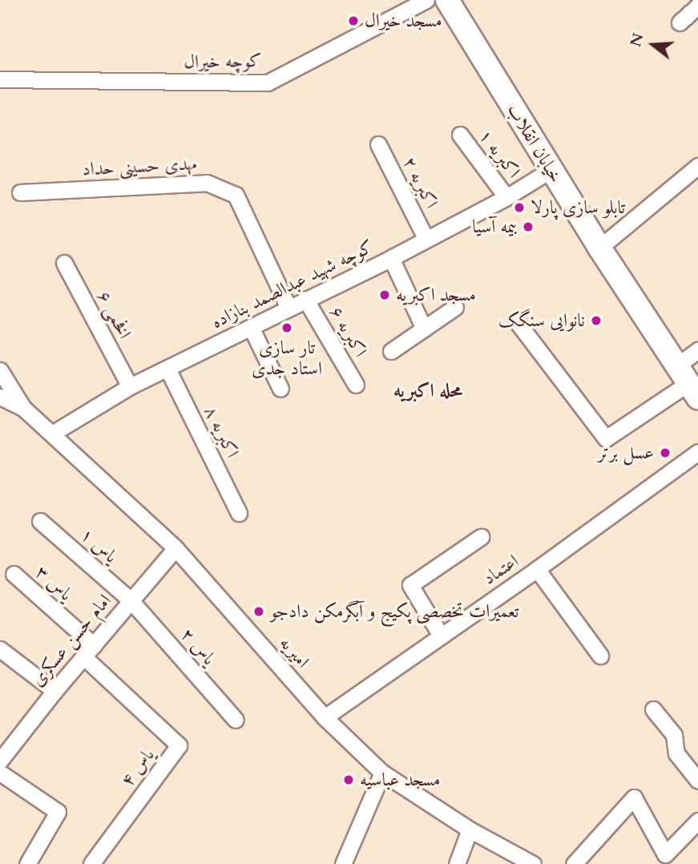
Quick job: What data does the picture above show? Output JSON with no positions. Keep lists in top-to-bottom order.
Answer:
{
  "streets": {
    "main road": ["خیابان انقلاب"],
    "street": [
      "کوچه خیرال",
      "اکبریه ۱",
      "مهدی حسینی حداد",
      "اکبریه ۲",
      "کوچه شهید عبدالصمد بنازاده",
      "افخمی ۶",
      "اکبریه ۶",
      "اکبریه ۸",
      "یاس ۱",
      "اعتماد",
      "یاس ۳",
      "امام حسن عسکری",
      "یاس ۲",
      "امیریه",
      "یاس ۴"
    ]
  },
  "crossings": [
    ["خیابان انقلاب", "کوچه شهید عبدالصمد بنازاده"],
    ["اکبریه ۱", "کوچه شهید عبدالصمد بنازاده"],
    ["مهدی حسینی حداد", "کوچه شهید عبدالصمد بنازاده"],
    ["اکبریه ۲", "کوچه شهید عبدالصمد بنازاده"],
    ["کوچه شهید عبدالصمد بنازاده", "افخمی ۶"],
    ["کوچه شهید عبدالصمد بنازاده", "اکبریه ۶"],
    ["کوچه شهید عبدالصمد بنازاده", "اکبریه ۸"],
    ["کوچه شهید عبدالصمد بنازاده", "امیریه"],
    ["یاس ۱", "امام حسن عسکری"],
    ["یاس ۱", "یاس ۲"],
    ["اعتماد", "امیریه"],
    ["یاس ۳", "امام حسن عسکری"],
    ["یاس ۳", "یاس ۴"],
    ["امام حسن عسکری", "یاس ۲"],
    ["امام حسن عسکری", "امیریه"],
    ["امام حسن عسکری", "یاس ۴"]
  ],
  "districts": ["محله اکبریه"],
  "places": [
    "مسجد خیرال",
    "تابلو سازی پارلا",
    "بیمه آسیا",
    "مسجد اکبریه",
    "نانوایی سنگک",
    "تار سازی استاد جدی",
    "عسل برتر",
    "تعمیرات تخصصی پکیج و آبگرمکن دادجو",
    "مسجد عباسیه"
  ],
  "north": "left"
}
